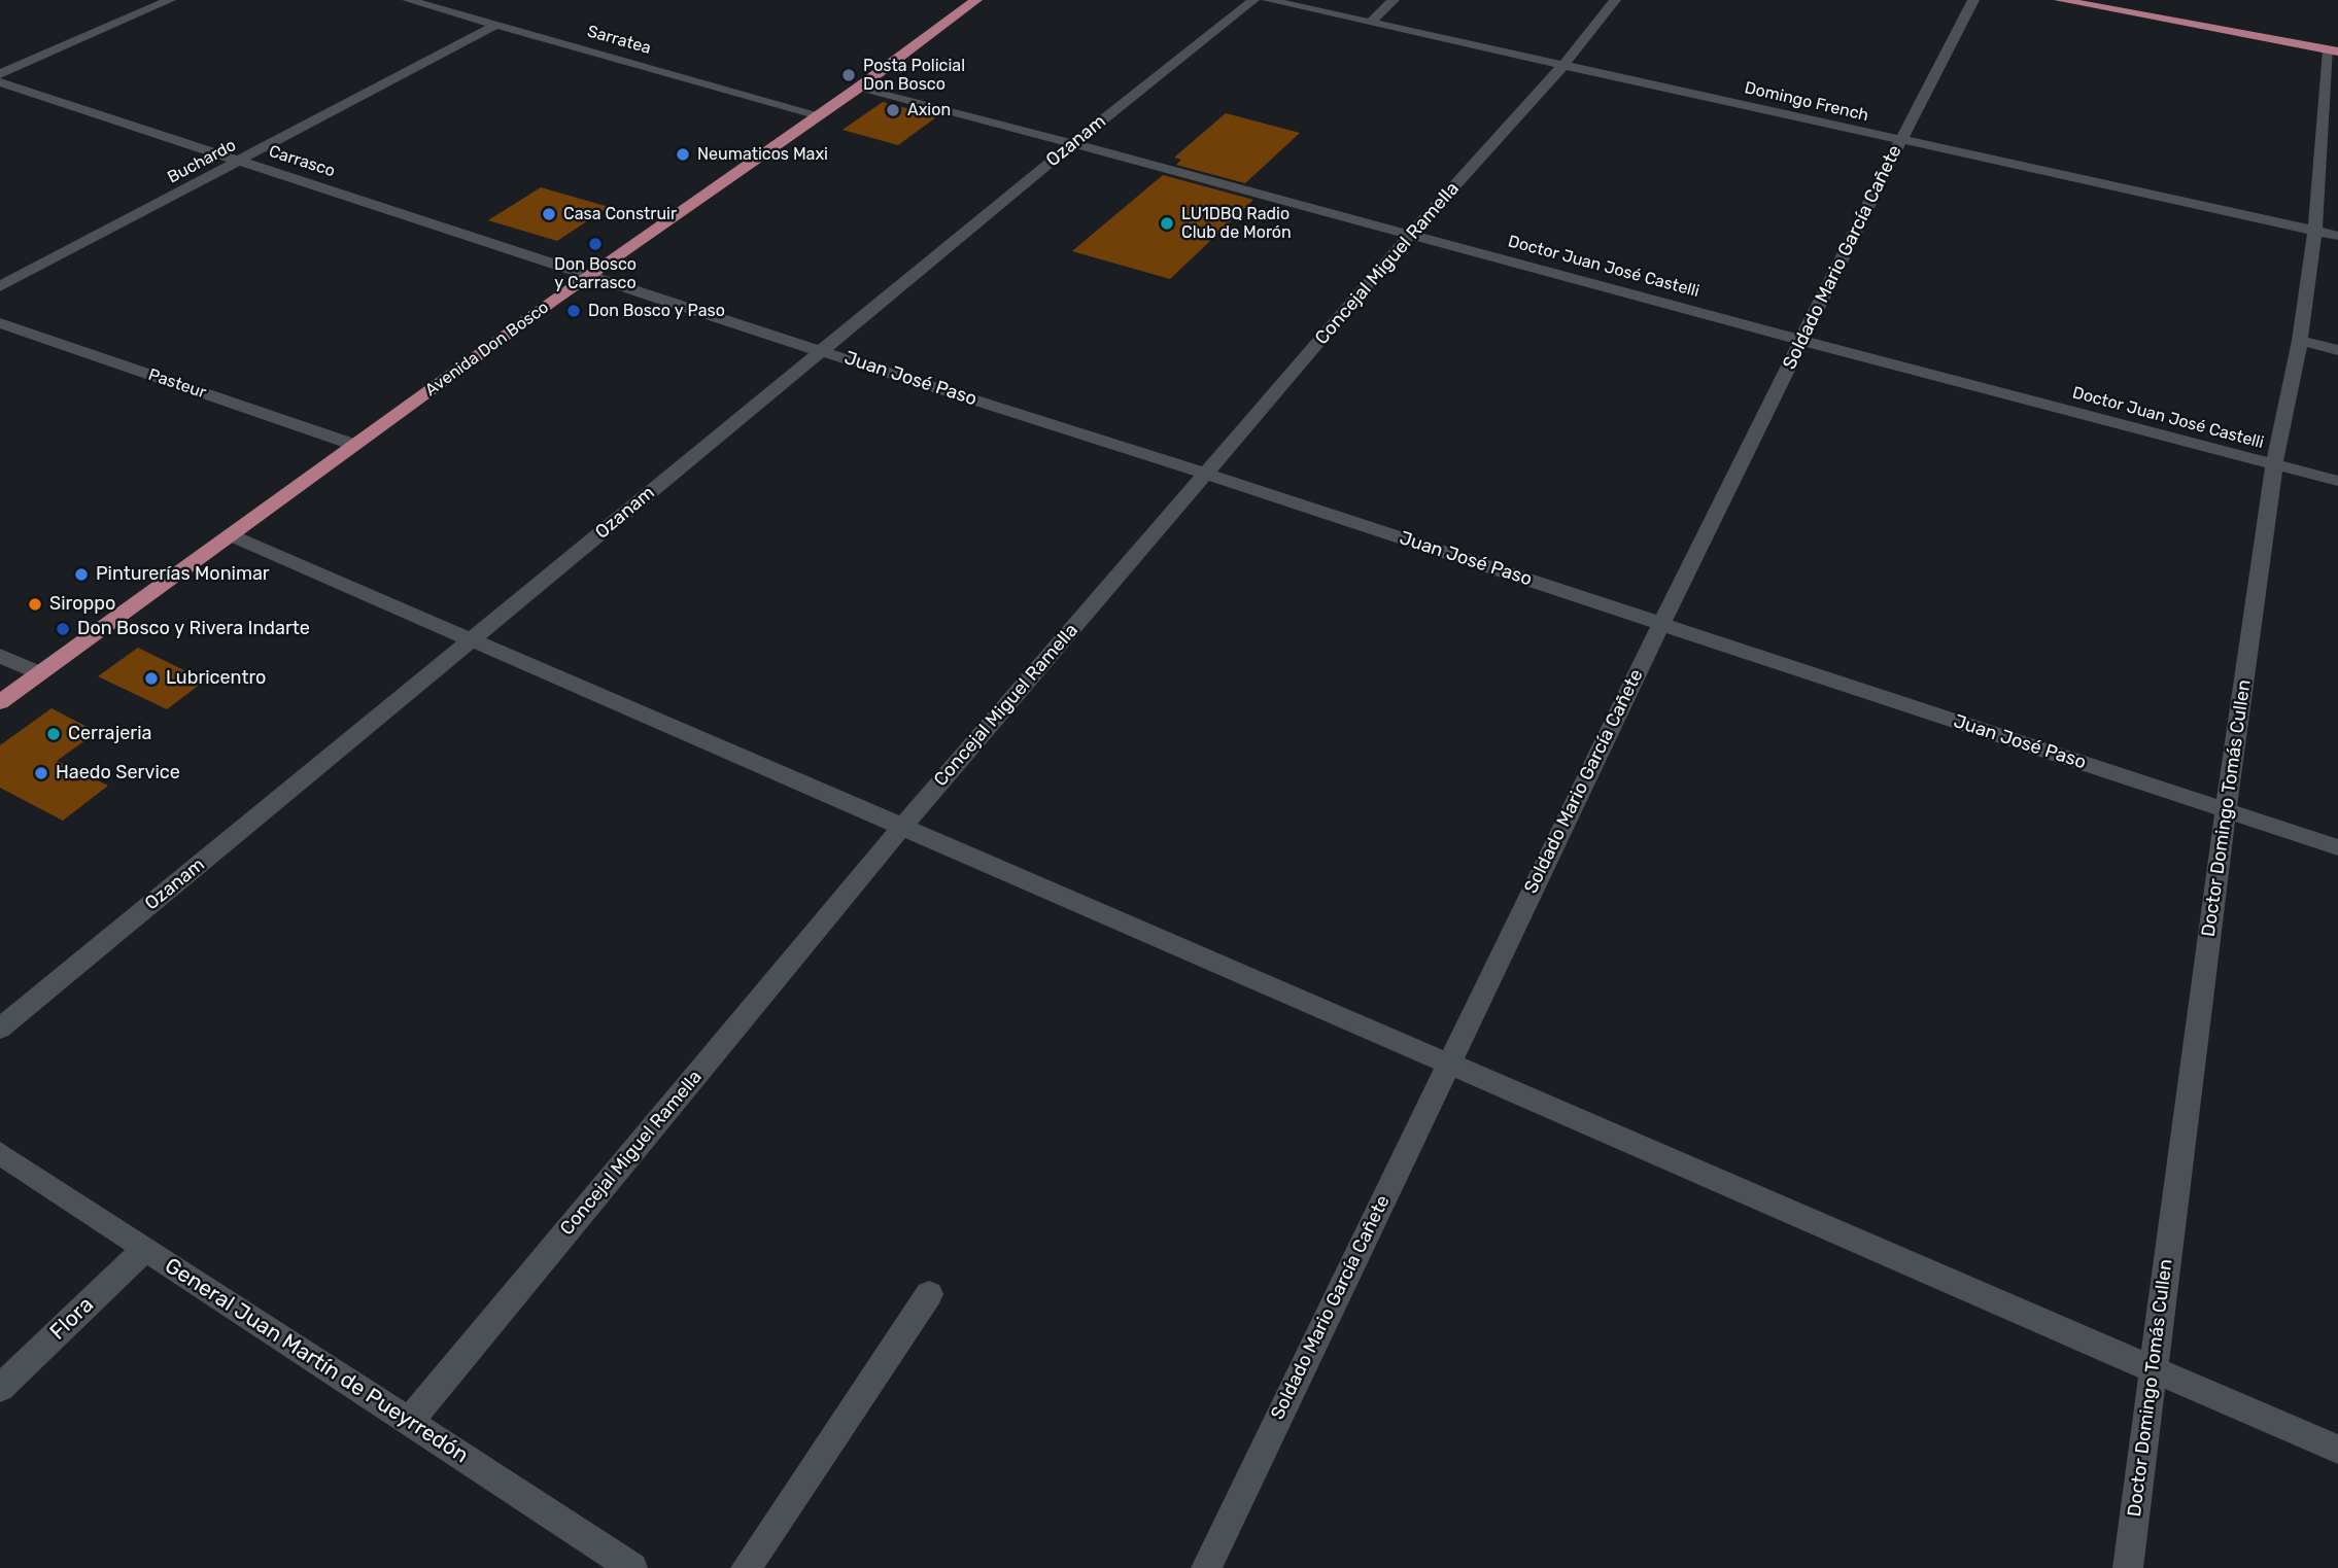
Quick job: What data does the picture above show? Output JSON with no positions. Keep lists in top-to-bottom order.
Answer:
{
  "streets": {
    "main road": ["Avenida Don Bosco"],
    "street": [
      "Sarratea",
      "Domingo French",
      "Ozanam",
      "Buchardo",
      "Carrasco",
      "Soldado Mario García Cañete",
      "Concejal Miguel Ramella",
      "Doctor Juan José Castelli",
      "Juan José Paso",
      "Pasteur",
      "Doctor Domingo Tomás Cullen",
      "Flora",
      "General Juan Martín de Pueyrredón"
    ]
  },
  "crossings": [
    ["Sarratea", "Buchardo"],
    ["Sarratea", "Avenida Don Bosco"],
    ["Domingo French", "Soldado Mario García Cañete"],
    ["Domingo French", "Concejal Miguel Ramella"],
    ["Domingo French", "Doctor Domingo Tomás Cullen"],
    ["Ozanam", "Doctor Juan José Castelli"],
    ["Ozanam", "Juan José Paso"],
    ["Buchardo", "Carrasco"],
    ["Carrasco", "Avenida Don Bosco"],
    ["Carrasco", "Juan José Paso"],
    ["Soldado Mario García Cañete", "Doctor Juan José Castelli"],
    ["Soldado Mario García Cañete", "Juan José Paso"],
    ["Concejal Miguel Ramella", "Doctor Juan José Castelli"],
    ["Concejal Miguel Ramella", "Juan José Paso"],
    ["Concejal Miguel Ramella", "General Juan Martín de Pueyrredón"],
    ["Doctor Juan José Castelli", "Avenida Don Bosco"],
    ["Doctor Juan José Castelli", "Doctor Domingo Tomás Cullen"],
    ["Avenida Don Bosco", "Juan José Paso"],
    ["Avenida Don Bosco", "Pasteur"],
    ["Juan José Paso", "Doctor Domingo Tomás Cullen"],
    ["Flora", "General Juan Martín de Pueyrredón"]
  ],
  "places": [
    "Posta Policial Don Bosco",
    "Axion",
    "Neumaticos Maxi",
    "Casa Construir",
    "LU1DBQ Radio Club de Morón",
    "Don Bosco y Carrasco",
    "Don Bosco y Paso",
    "Pinturerías Monimar",
    "Siroppo",
    "Don Bosco y Rivera Indarte",
    "Lubricentro",
    "Cerrajeria",
    "Haedo Service"
  ]
}
